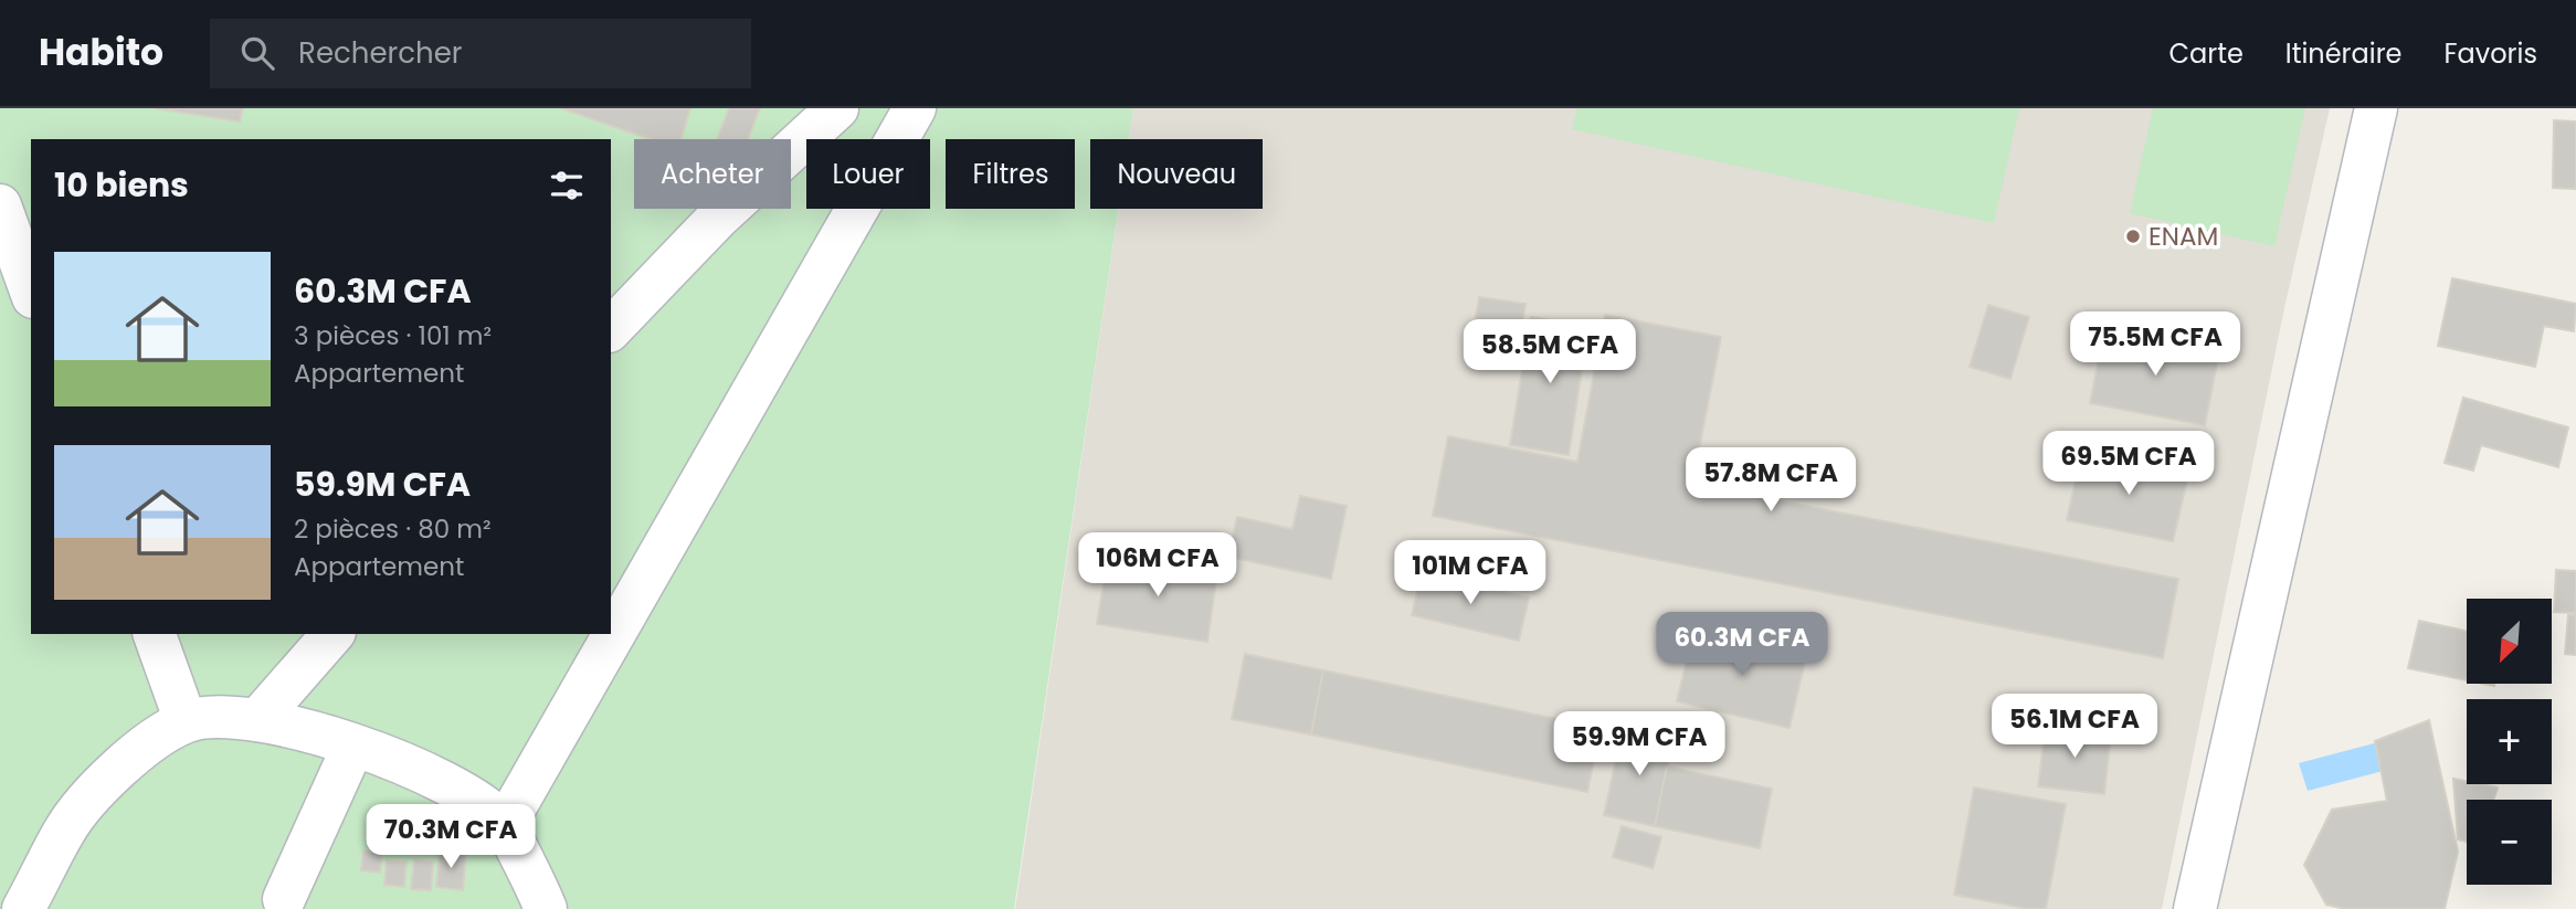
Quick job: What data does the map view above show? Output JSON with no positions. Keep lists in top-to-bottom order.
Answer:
{
  "places": ["ENAM"],
  "north": "bottom left",
  "page": {
    "header": "Habito",
    "search": "Rechercher",
    "nav": ["Carte", "Itinéraire", "Favoris"],
    "chip": [
      "Acheter",
      "Louer",
      "Filtres",
      "Nouveau"
    ],
    "heading": "10 biens",
    "list": [
      {
        "name": "60.3M CFA",
        "note": "3 pièces · 101 m² · Appartement"
      },
      {
        "name": "59.9M CFA",
        "note": "2 pièces · 80 m² · Appartement"
      }
    ],
    "price": [
      "75.5M CFA",
      "58.5M CFA",
      "69.5M CFA",
      "57.8M CFA",
      "106M CFA",
      "101M CFA",
      "60.3M CFA",
      "56.1M CFA",
      "59.9M CFA",
      "70.3M CFA"
    ],
    "map_buttons": ["+", "−"]
  }
}
